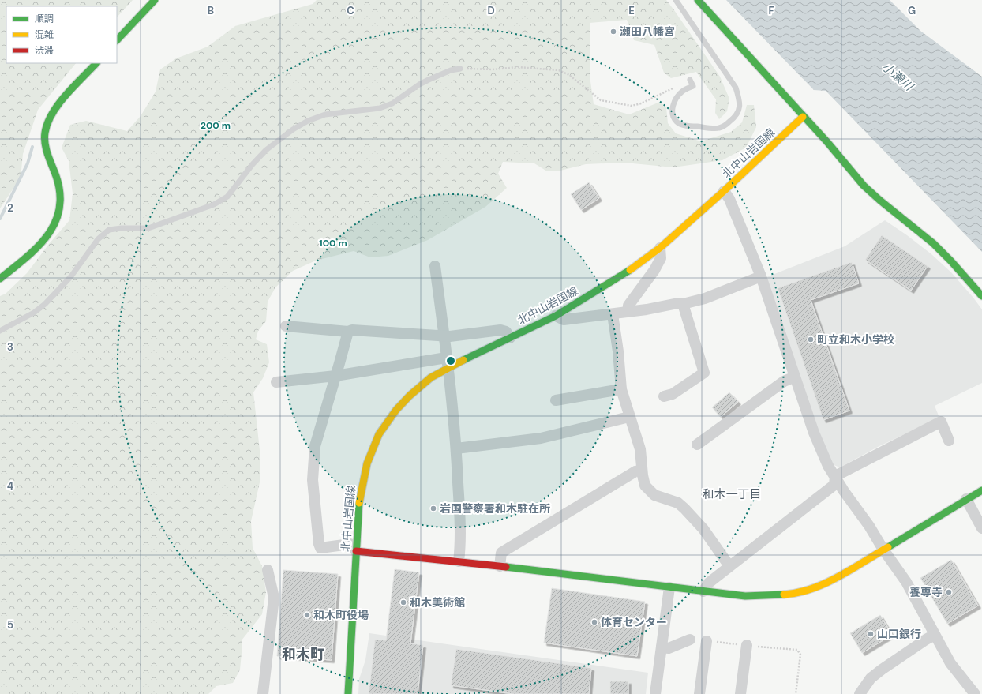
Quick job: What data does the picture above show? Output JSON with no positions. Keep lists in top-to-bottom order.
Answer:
{
  "streets": {
    "street": ["北中山岩国線"]
  },
  "districts": ["和木一丁目", "和木町"],
  "water": ["小瀬川"],
  "places": [
    "瀬田八幡宮",
    "町立和木小学校",
    "岩国警察署和木駐在所",
    "養専寺",
    "和木美術館",
    "和木町役場",
    "体育センター",
    "山口銀行"
  ],
  "legend": ["順調", "混雑", "渋滞"],
  "grid": {
    "columns": [
      "B",
      "C",
      "D",
      "E",
      "F",
      "G"
    ],
    "rows": [
      "2",
      "3",
      "4",
      "5"
    ]
  },
  "rings": ["200 m", "100 m"]
}
